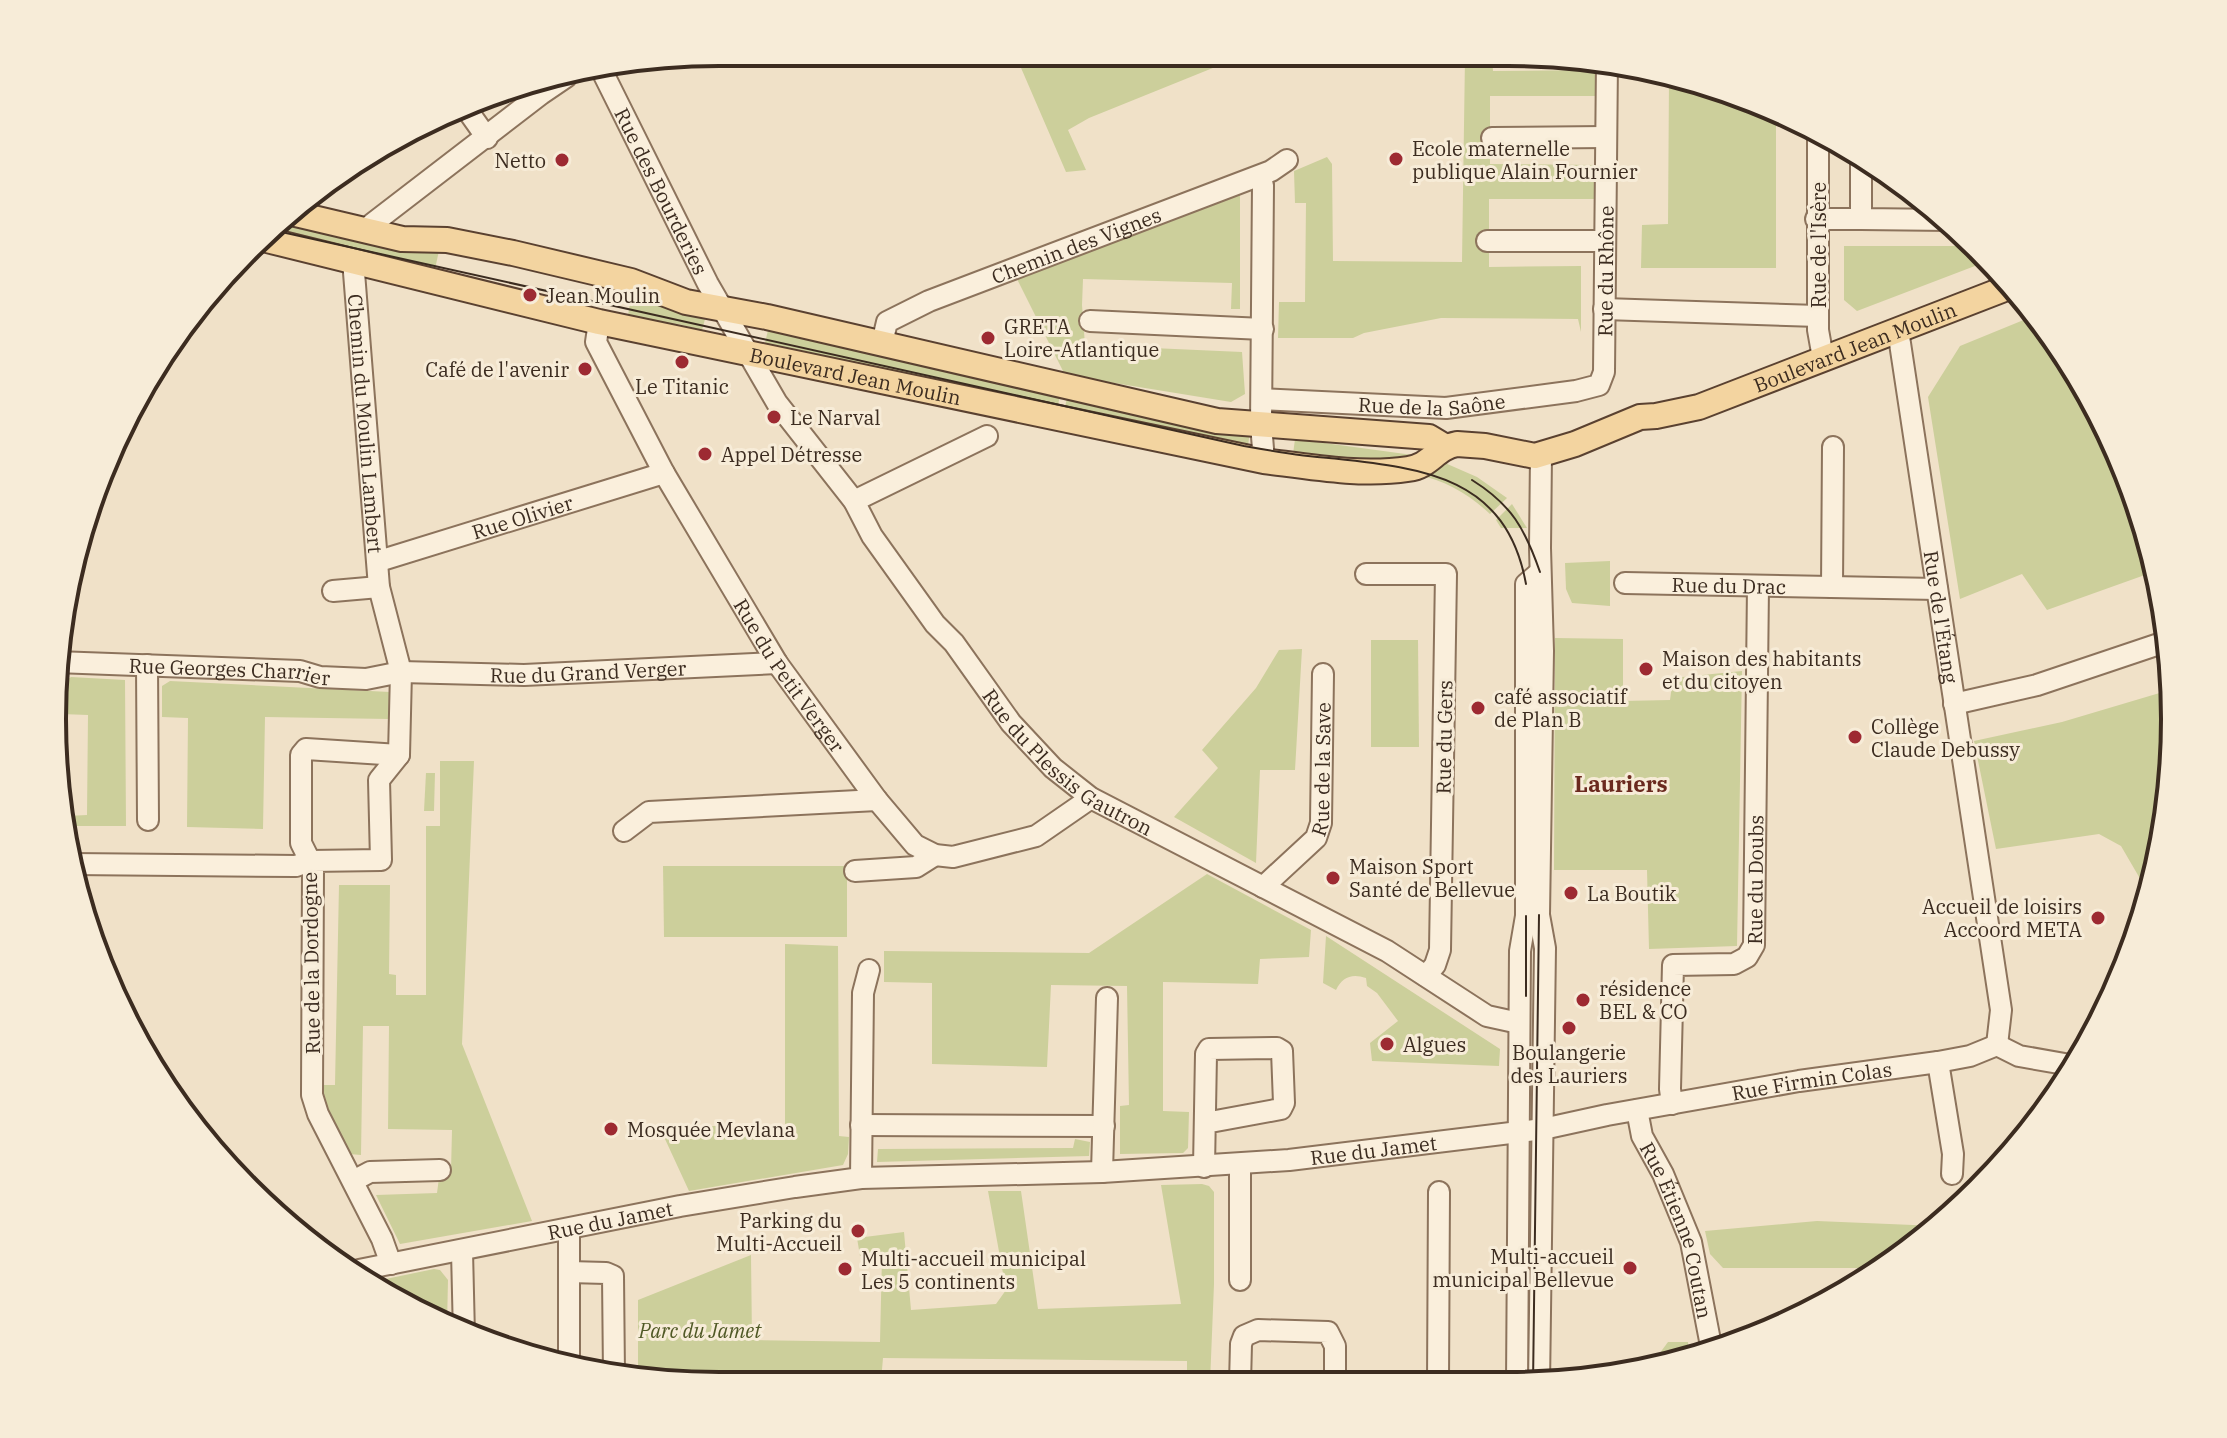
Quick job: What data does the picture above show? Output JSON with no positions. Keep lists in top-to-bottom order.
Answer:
{
  "streets": {
    "main road": ["Boulevard Jean Moulin"],
    "street": [
      "Rue des Bourderies",
      "Chemin des Vignes",
      "Rue de l'Isère",
      "Rue du Rhône",
      "Rue de la Saône",
      "Chemin du Moulin Lambert",
      "Rue Olivier",
      "Rue du Drac",
      "Rue de l'Étang",
      "Rue du Grand Verger",
      "Rue Georges Charrier",
      "Rue du Petit Verger",
      "Rue du Gers",
      "Rue du Plessis Gautron",
      "Rue de la Save",
      "Rue du Doubs",
      "Rue de la Dordogne",
      "Rue Firmin Colas",
      "Rue du Jamet",
      "Rue Étienne Coutan"
    ]
  },
  "crossings": [
    ["Rue des Bourderies", "Boulevard Jean Moulin"],
    ["Rue des Bourderies", "Rue du Plessis Gautron"],
    ["Chemin des Vignes", "Boulevard Jean Moulin"],
    ["Rue de l'Isère", "Boulevard Jean Moulin"],
    ["Rue du Rhône", "Rue de la Saône"],
    ["Boulevard Jean Moulin", "Chemin du Moulin Lambert"],
    ["Boulevard Jean Moulin", "Rue de l'Étang"],
    ["Boulevard Jean Moulin", "Rue du Petit Verger"],
    ["Boulevard Jean Moulin", "Rue du Plessis Gautron"],
    ["Chemin du Moulin Lambert", "Rue Olivier"],
    ["Chemin du Moulin Lambert", "Rue du Grand Verger"],
    ["Chemin du Moulin Lambert", "Rue Georges Charrier"],
    ["Chemin du Moulin Lambert", "Rue de la Dordogne"],
    ["Rue Olivier", "Rue du Petit Verger"],
    ["Rue du Drac", "Rue de l'Étang"],
    ["Rue du Drac", "Rue du Doubs"],
    ["Rue de l'Étang", "Rue Firmin Colas"],
    ["Rue du Grand Verger", "Rue Georges Charrier"],
    ["Rue du Grand Verger", "Rue du Petit Verger"],
    ["Rue du Grand Verger", "Rue de la Dordogne"],
    ["Rue Georges Charrier", "Rue de la Dordogne"],
    ["Rue du Gers", "Rue du Plessis Gautron"],
    ["Rue du Plessis Gautron", "Rue de la Save"],
    ["Rue du Doubs", "Rue Firmin Colas"],
    ["Rue de la Dordogne", "Rue du Jamet"],
    ["Rue Firmin Colas", "Rue du Jamet"],
    ["Rue Firmin Colas", "Rue Étienne Coutan"]
  ],
  "districts": ["Lauriers"],
  "parks": ["Parc du Jamet"],
  "places": [
    "Ecole maternelle publique Alain Fournier",
    "Netto",
    "Jean Moulin",
    "GRETA Loire-Atlantique",
    "Le Titanic",
    "Café de l'avenir",
    "Le Narval",
    "Appel Détresse",
    "Maison des habitants et du citoyen",
    "café associatif de Plan B",
    "Collège Claude Debussy",
    "Maison Sport Santé de Bellevue",
    "La Boutik",
    "Accueil de loisirs Accoord META",
    "résidence BEL & CO",
    "Boulangerie des Lauriers",
    "Algues",
    "Mosquée Mevlana",
    "Parking du Multi-Accueil",
    "Multi-accueil municipal Bellevue",
    "Multi-accueil municipal Les 5 continents"
  ]
}
